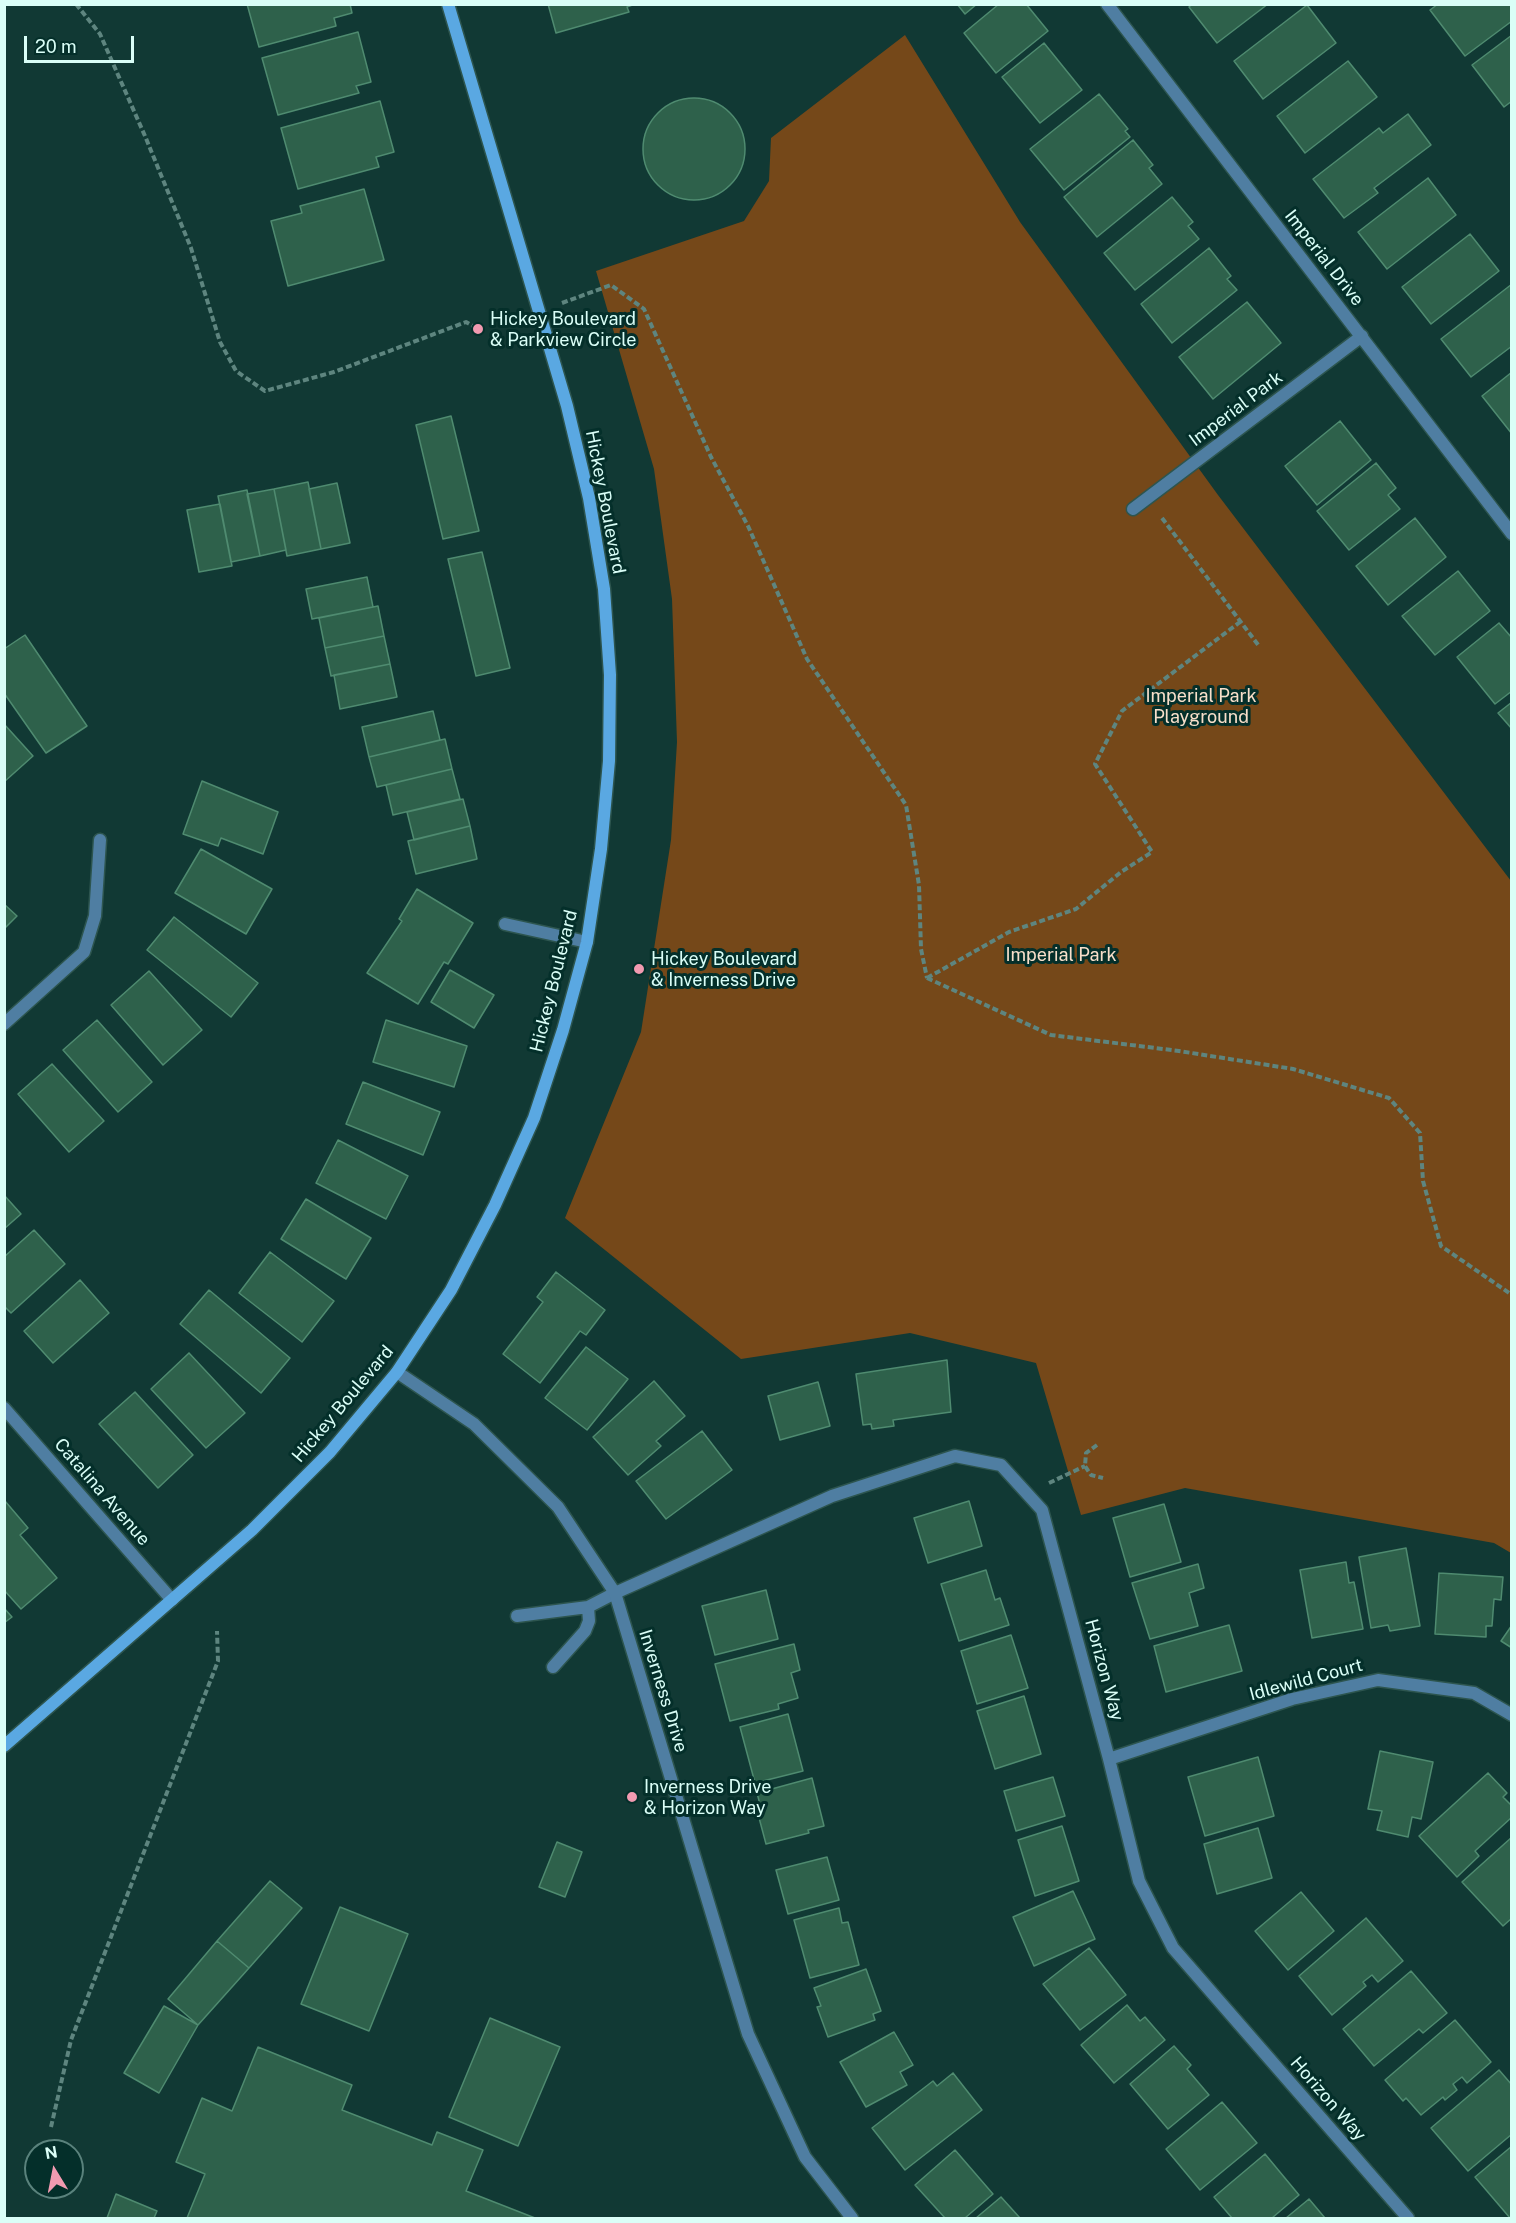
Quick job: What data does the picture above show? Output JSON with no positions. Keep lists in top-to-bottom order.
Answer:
{
  "streets": {
    "main road": ["Hickey Boulevard"],
    "street": [
      "Imperial Drive",
      "Imperial Park",
      "Catalina Avenue",
      "Horizon Way",
      "Idlewild Court",
      "Inverness Drive"
    ]
  },
  "crossings": [
    ["Imperial Drive", "Imperial Park"],
    ["Hickey Boulevard", "Catalina Avenue"],
    ["Hickey Boulevard", "Inverness Drive"],
    ["Horizon Way", "Idlewild Court"],
    ["Horizon Way", "Inverness Drive"]
  ],
  "parks": ["Imperial Park Playground", "Imperial Park"],
  "places": ["Hickey Boulevard & Parkview Circle", "Hickey Boulevard & Inverness Drive", "Inverness Drive & Horizon Way"],
  "scale_bar": "20 m",
  "north": "top"
}
